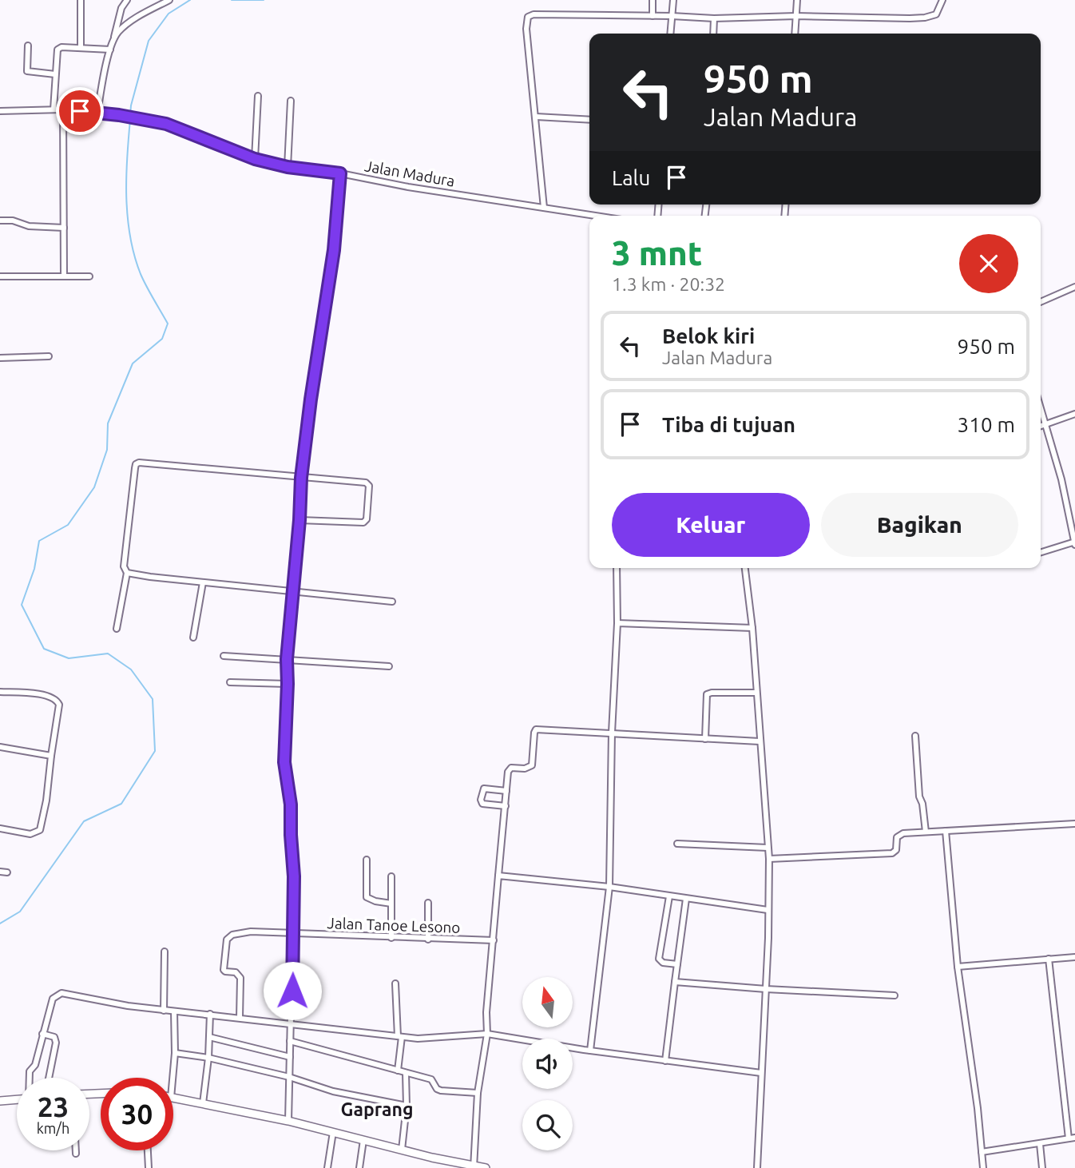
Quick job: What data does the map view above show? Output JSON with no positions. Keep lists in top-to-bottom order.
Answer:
{
  "streets": {
    "street": ["Jalan Madura", "Jalan Tanoe Lesono"]
  },
  "districts": ["Gaprang"],
  "north": "top",
  "page": {
    "turn": ["950 m", "Jalan Madura"],
    "then": "Lalu",
    "heading": ["3 mnt", "1.3 km · 20:32"],
    "list": [
      {
        "name": "Belok kiri",
        "note": "Jalan Madura",
        "value": "950 m"
      },
      {
        "name": "Tiba di tujuan",
        "value": "310 m"
      }
    ],
    "buttons": ["Keluar", "Bagikan"],
    "speed": "23 km/h",
    "limit": "30"
  }
}
